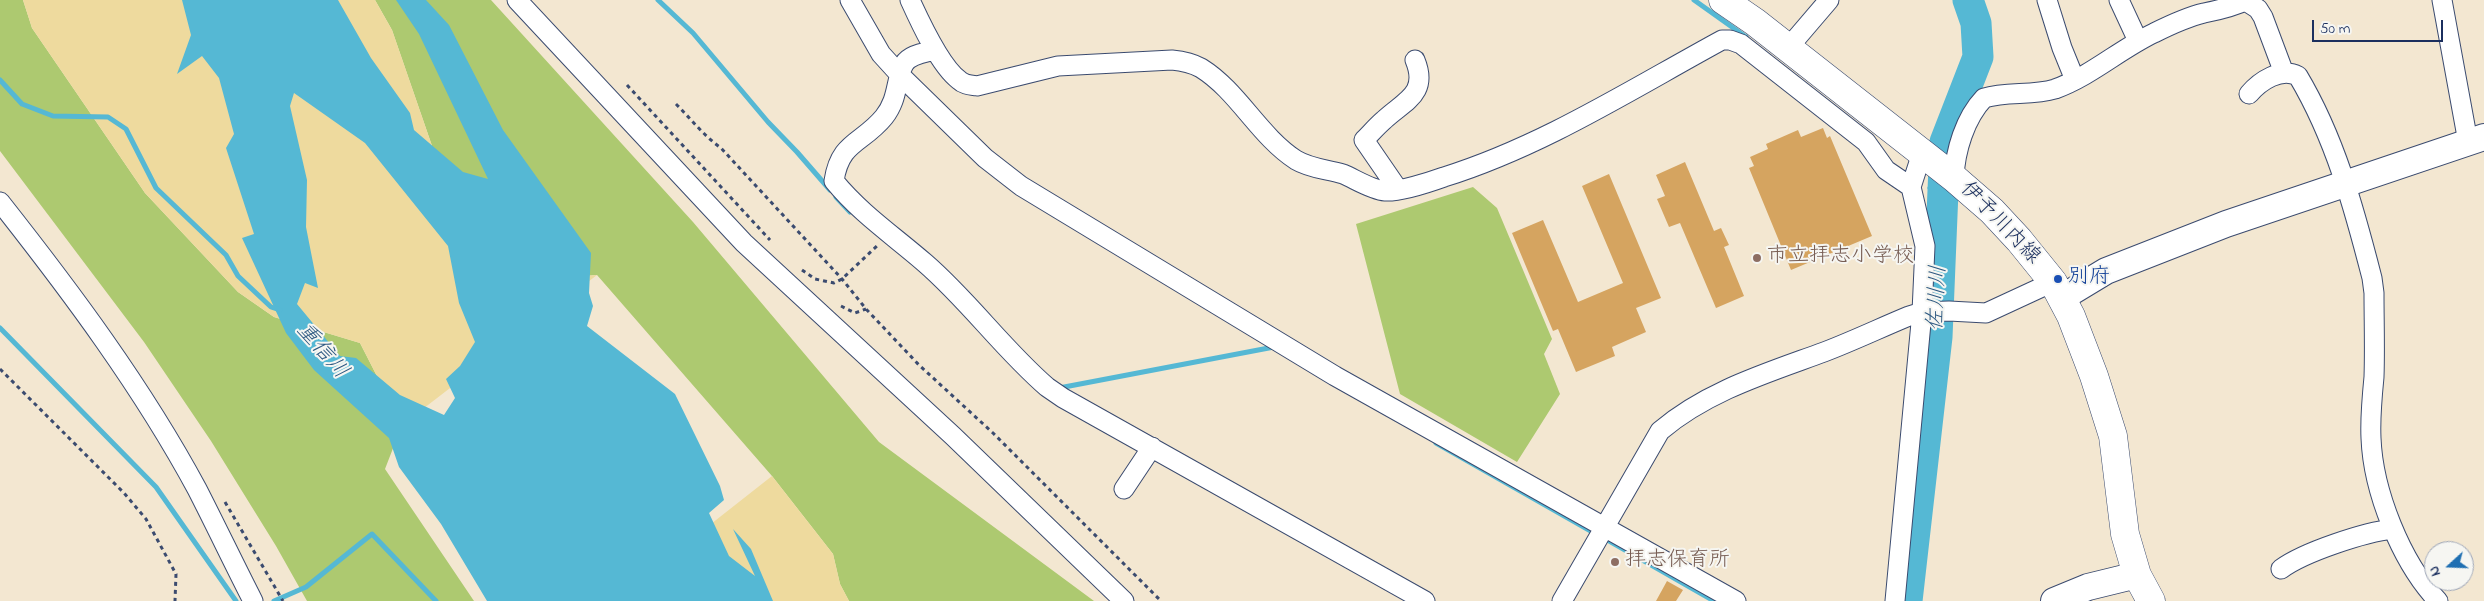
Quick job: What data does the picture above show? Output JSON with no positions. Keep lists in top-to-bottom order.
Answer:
{
  "streets": {
    "main road": ["伊予川内線"]
  },
  "water": ["佐川川", "重信川"],
  "places": ["市立拝志小学校", "別府", "拝志保育所"],
  "scale_bar": "50 m",
  "north": "left"
}
